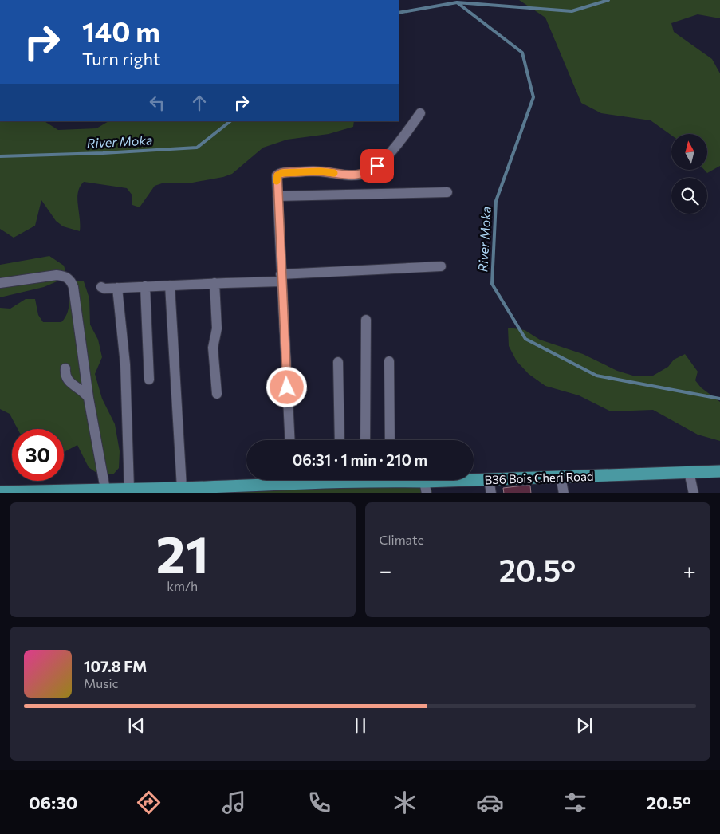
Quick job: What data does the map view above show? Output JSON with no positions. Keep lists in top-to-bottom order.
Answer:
{
  "streets": {
    "main road": ["B36 Bois Cheri Road"]
  },
  "water": ["River Moka"],
  "north": "top",
  "page": {
    "turn": ["140 m", "Turn right"],
    "limit": "30",
    "trip": "06:31 · 1 min · 210 m",
    "tile": [
      ["21", "km/h"],
      "Climate"
    ],
    "heat": ["−", "20.5°", "+"],
    "song": ["107.8 FM", "Music"],
    "tabs": ["06:30", "20.5°"]
  }
}
